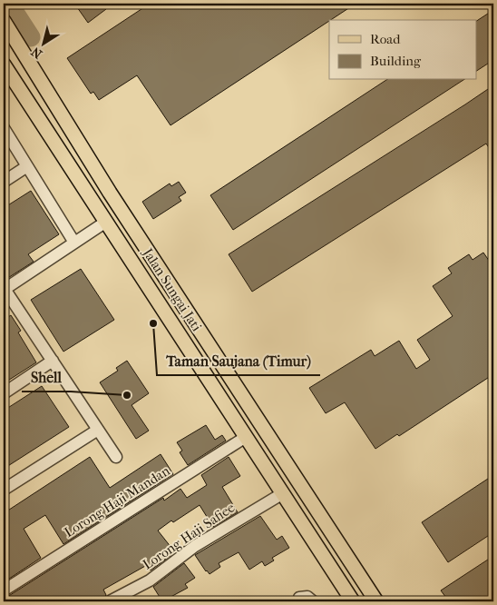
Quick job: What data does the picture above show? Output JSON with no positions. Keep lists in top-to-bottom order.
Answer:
{
  "streets": {
    "main road": ["Jalan Sungai Jati"],
    "street": ["Lorong Haji Mandan", "Lorong Haji Safiee"]
  },
  "crossings": [
    ["Jalan Sungai Jati", "Lorong Haji Mandan"],
    ["Jalan Sungai Jati", "Lorong Haji Safiee"]
  ],
  "places": ["Taman Saujana (Timur)", "Shell"],
  "legend": ["Road", "Building"],
  "north": "bottom left"
}
